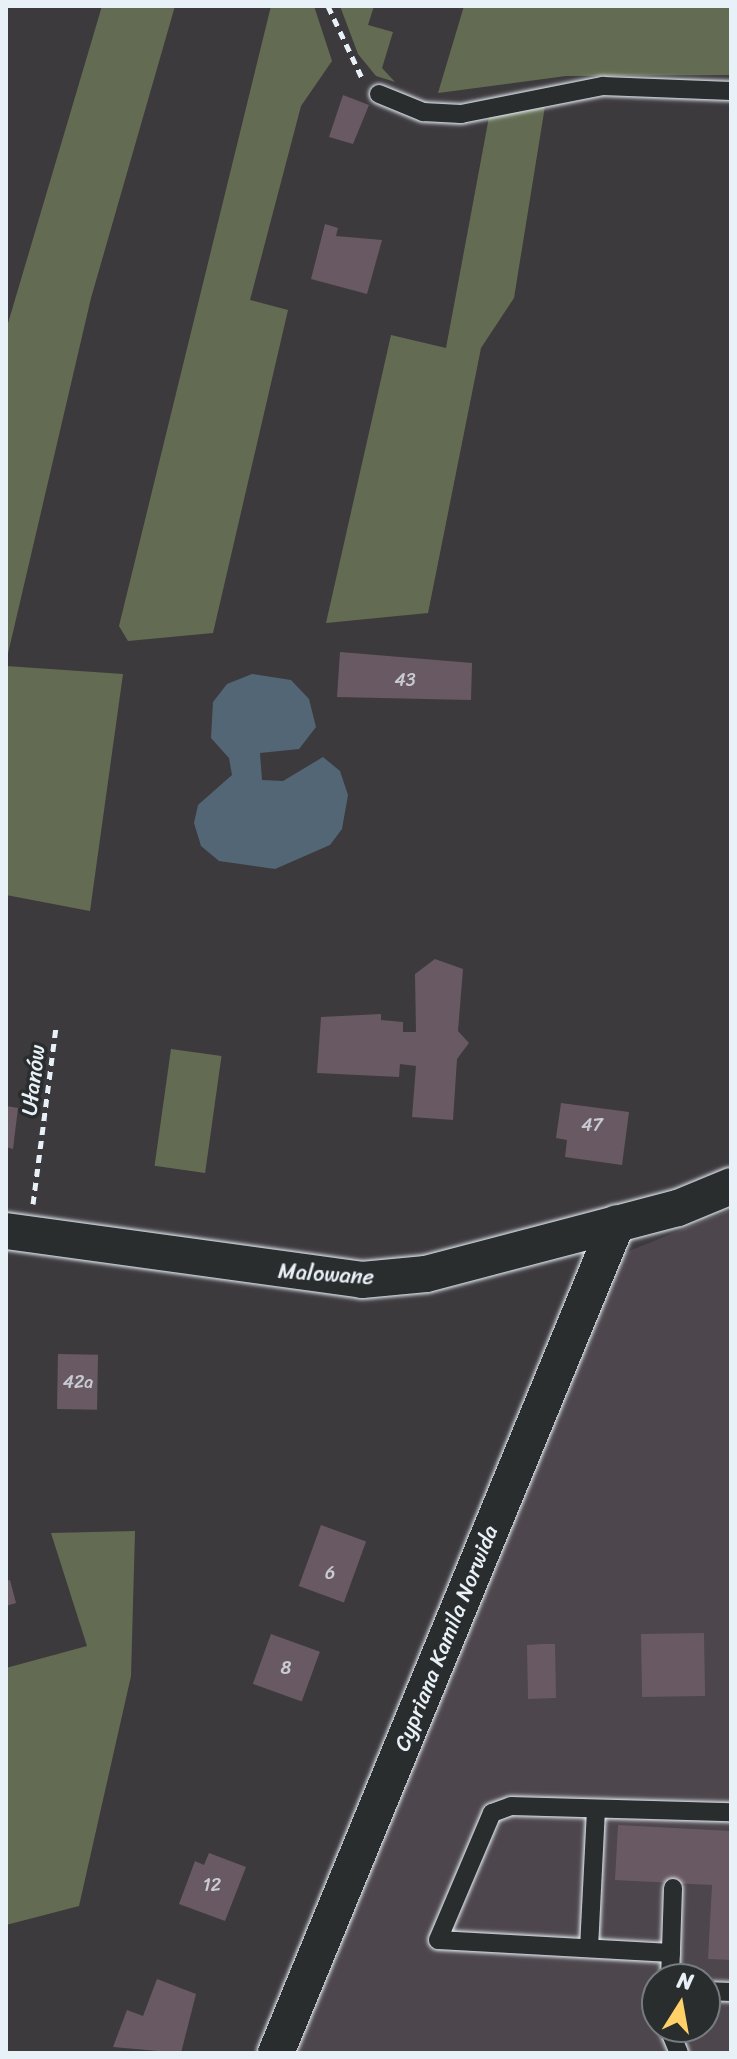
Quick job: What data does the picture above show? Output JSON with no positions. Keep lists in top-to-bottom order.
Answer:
{
  "streets": {
    "street": ["Malowane", "Cypriana Kamila Norwida"],
    "path": ["Ułanów"]
  },
  "crossings": [
    ["Ułanów", "Malowane"],
    ["Malowane", "Cypriana Kamila Norwida"]
  ],
  "house_numbers": [
    "43",
    "47",
    "42a",
    "6",
    "8",
    "12"
  ],
  "north": "top"
}
